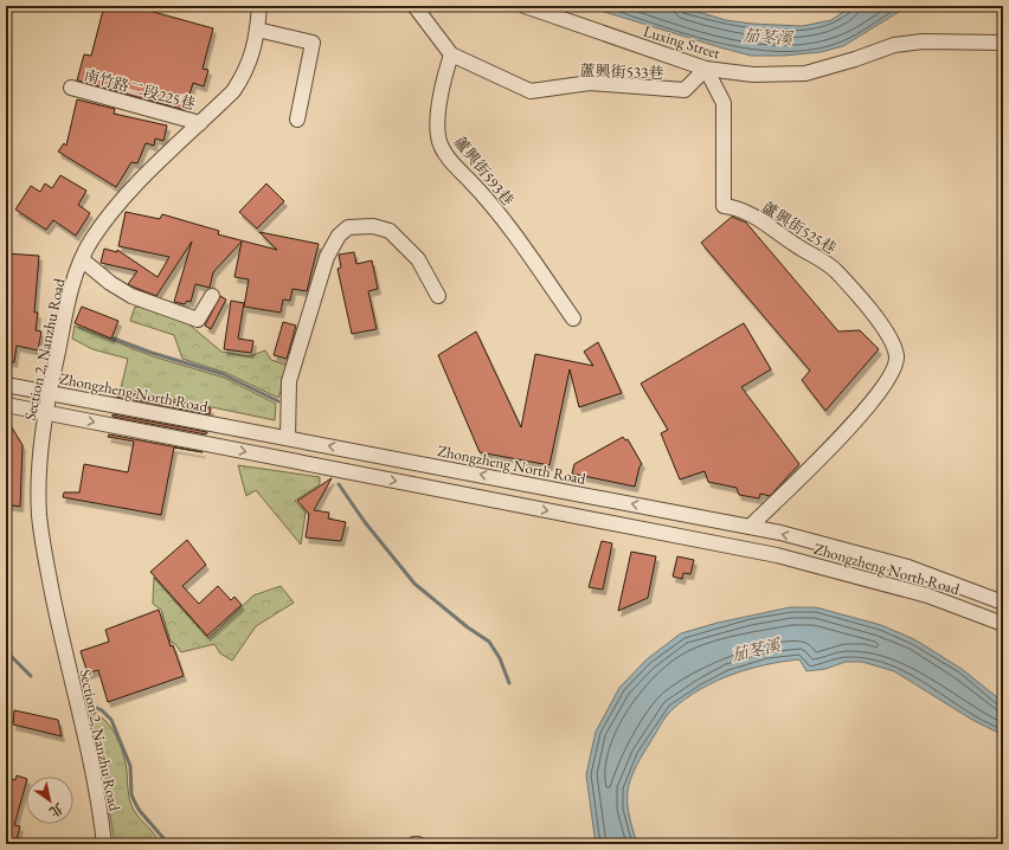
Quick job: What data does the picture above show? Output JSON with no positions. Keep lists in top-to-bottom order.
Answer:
{
  "streets": {
    "street": [
      "Luxing Street",
      "蘆興街533巷",
      "南竹路二段225巷",
      "蘆興街593巷",
      "蘆興街525巷",
      "Section 2, Nanzhu Road",
      "Zhongzheng North Road"
    ]
  },
  "crossings": [
    ["Luxing Street", "蘆興街533巷"],
    ["Luxing Street", "蘆興街525巷"],
    ["蘆興街533巷", "蘆興街593巷"],
    ["蘆興街533巷", "蘆興街525巷"],
    ["南竹路二段225巷", "Section 2, Nanzhu Road"],
    ["蘆興街525巷", "Zhongzheng North Road"],
    ["Section 2, Nanzhu Road", "Zhongzheng North Road"]
  ],
  "water": ["茄苳溪"],
  "north": "bottom right"
}
